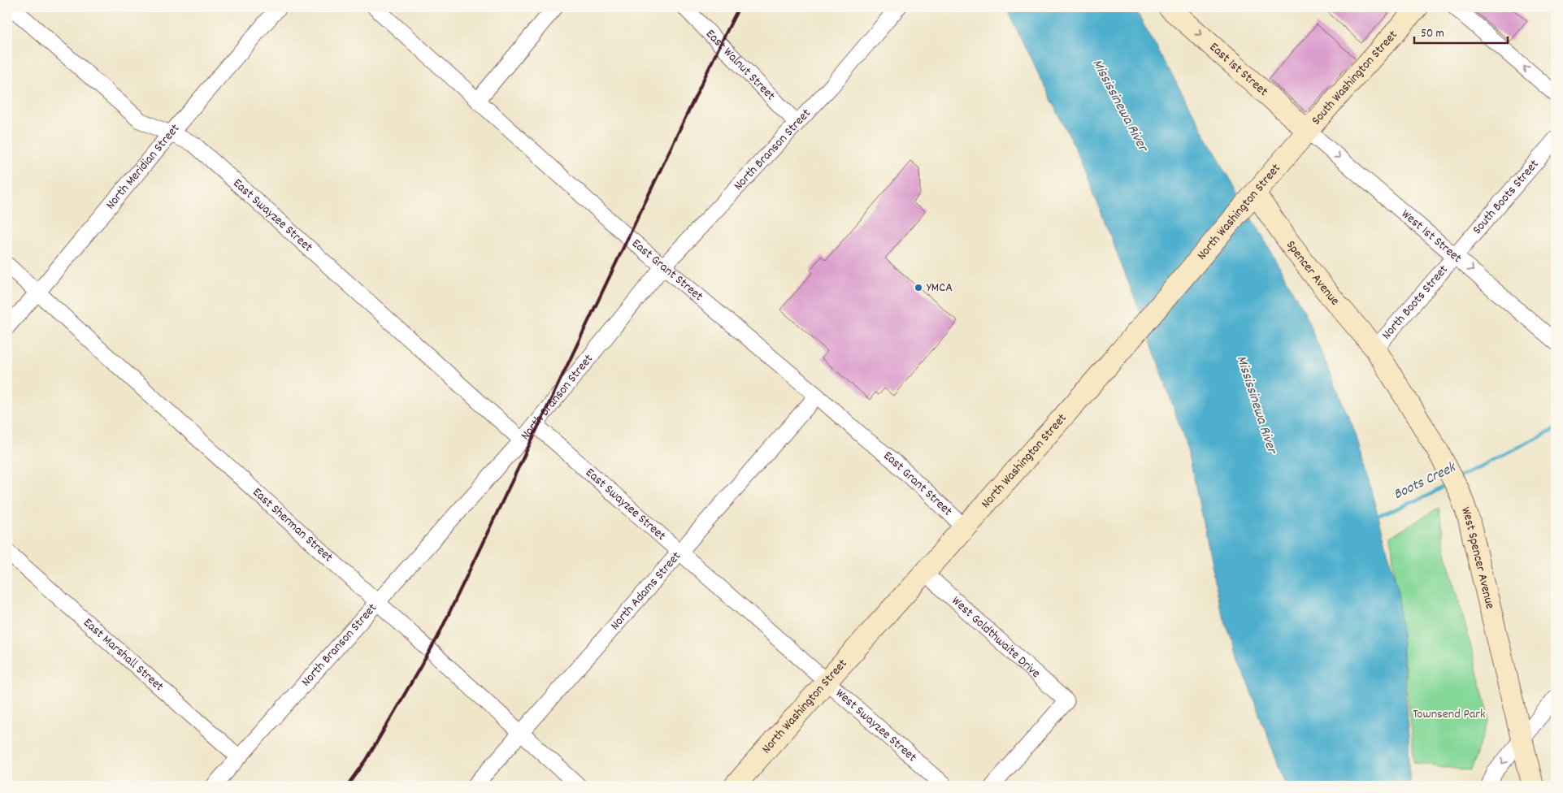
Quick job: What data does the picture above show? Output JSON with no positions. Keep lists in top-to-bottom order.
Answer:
{
  "streets": {
    "main road": [
      "East 1st Street",
      "South Washington Street",
      "North Washington Street",
      "Spencer Avenue",
      "West Spencer Avenue"
    ],
    "street": [
      "East Walnut Street",
      "North Branson Street",
      "North Meridian Street",
      "South Boots Street",
      "East Swayzee Street",
      "West 1st Street",
      "East Grant Street",
      "North Boots Street",
      "East Sherman Street",
      "North Adams Street",
      "West Goldthwaite Drive",
      "East Marshall Street",
      "West Swayzee Street"
    ]
  },
  "crossings": [
    ["East Walnut Street", "North Branson Street"],
    ["East 1st Street", "South Washington Street"],
    ["East 1st Street", "North Washington Street"],
    ["East 1st Street", "West 1st Street"],
    ["South Washington Street", "North Washington Street"],
    ["South Washington Street", "West 1st Street"],
    ["North Branson Street", "East Swayzee Street"],
    ["North Branson Street", "East Grant Street"],
    ["North Branson Street", "East Sherman Street"],
    ["North Branson Street", "East Marshall Street"],
    ["North Meridian Street", "East Swayzee Street"],
    ["North Meridian Street", "East Sherman Street"],
    ["South Boots Street", "West 1st Street"],
    ["South Boots Street", "North Boots Street"],
    ["North Washington Street", "East Swayzee Street"],
    ["North Washington Street", "West 1st Street"],
    ["North Washington Street", "East Grant Street"],
    ["North Washington Street", "Spencer Avenue"],
    ["North Washington Street", "West Goldthwaite Drive"],
    ["North Washington Street", "West Swayzee Street"],
    ["East Swayzee Street", "North Adams Street"],
    ["East Swayzee Street", "West Swayzee Street"],
    ["West 1st Street", "North Boots Street"],
    ["East Grant Street", "North Adams Street"],
    ["Spencer Avenue", "North Boots Street"],
    ["Spencer Avenue", "West Spencer Avenue"],
    ["North Boots Street", "West Spencer Avenue"],
    ["East Sherman Street", "North Adams Street"]
  ],
  "one_way": ["East 1st Street", "West 1st Street"],
  "water": ["Mississinewa River", "Boots Creek"],
  "parks": ["Townsend Park"],
  "places": ["YMCA"],
  "scale_bar": "50 m"
}
